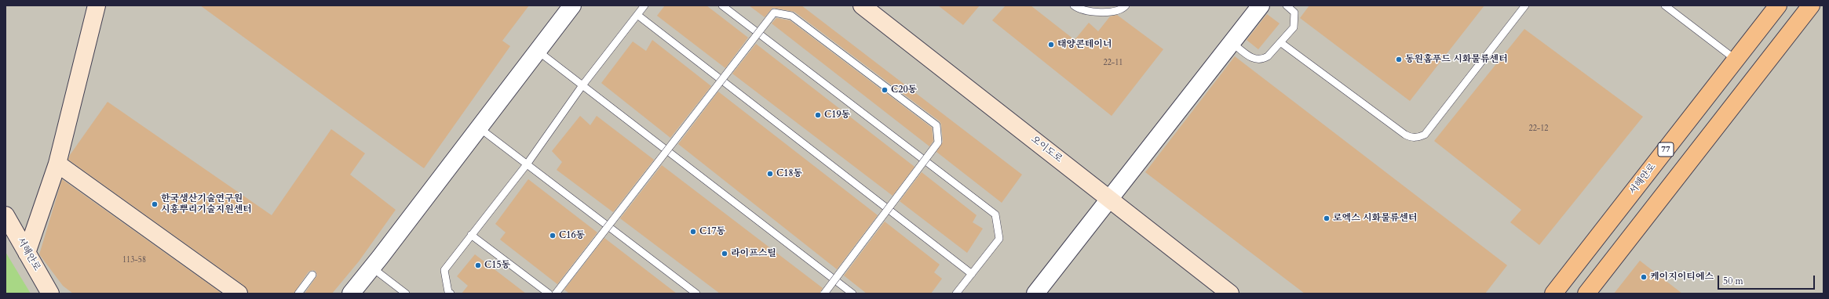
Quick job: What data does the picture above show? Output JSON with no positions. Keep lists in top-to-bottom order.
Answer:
{
  "streets": {
    "main road": ["오이도로", "77", "서해안로"]
  },
  "places": [
    "태양콘테이너",
    "동원홈푸드 시화물류센터",
    "C20동",
    "C19동",
    "C18동",
    "한국생산기술연구원 시흥뿌리기술지원센터",
    "로엑스 시화물류센터",
    "C17동",
    "C16동",
    "라이프스틸",
    "C15동",
    "케이지이티에스"
  ],
  "house_numbers": ["22-11", "22-12", "113-58"],
  "scale_bar": "50 m"
}
